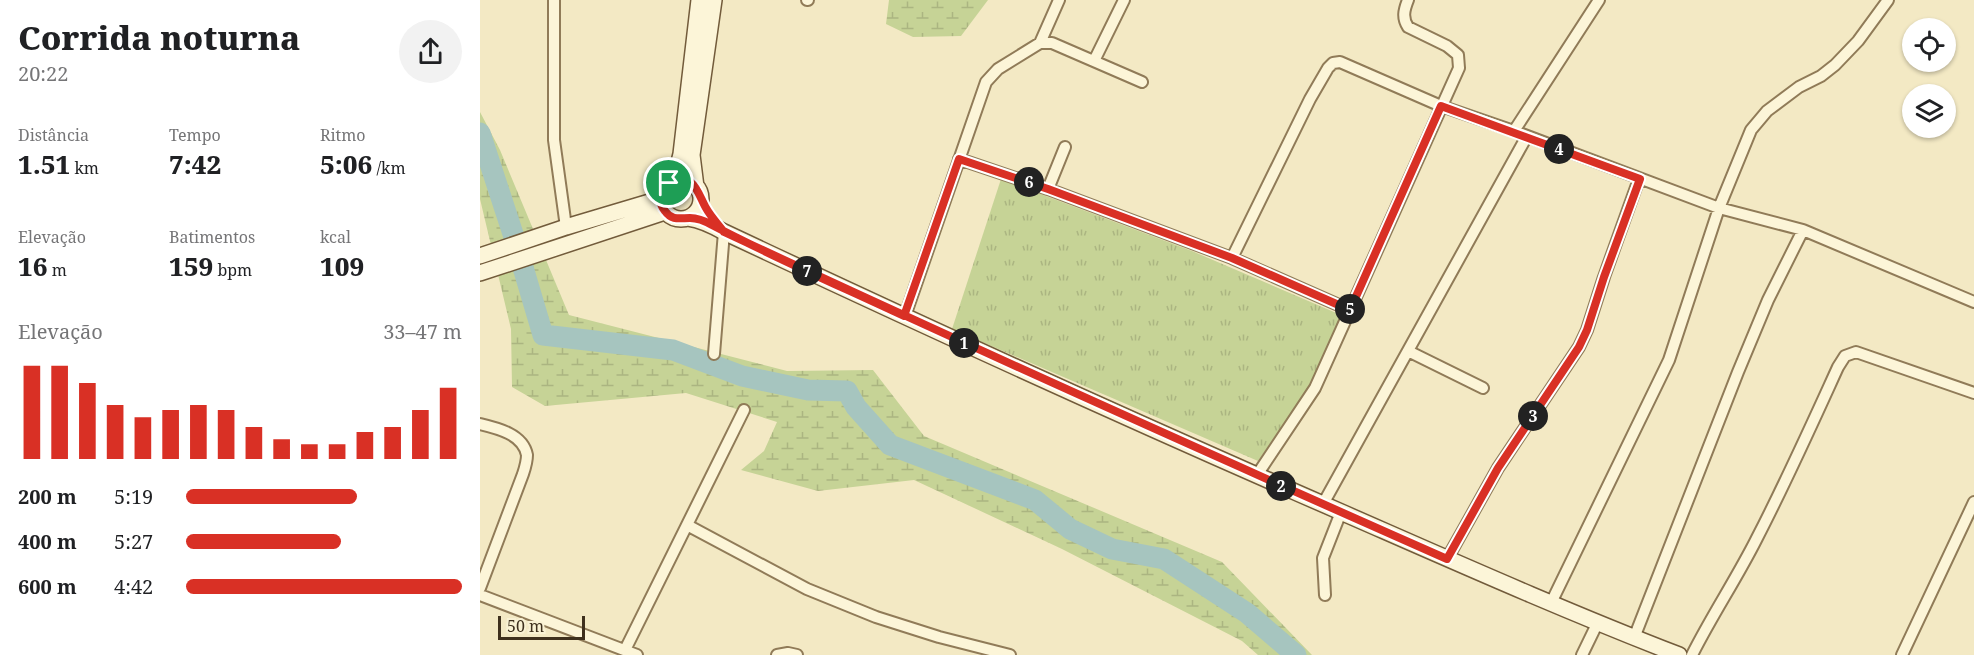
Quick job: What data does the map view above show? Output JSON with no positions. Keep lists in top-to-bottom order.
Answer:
{
  "scale_bar": "50 m",
  "page": {
    "heading": ["Corrida noturna", "20:22"],
    "stats": [
      ["Distância", "1.51 km"],
      ["Tempo", "7:42"],
      ["Ritmo", "5:06 /km"],
      ["Elevação", "16 m"],
      ["Batimentos", "159 bpm"],
      ["kcal", "109"]
    ],
    "pins": [
      "4",
      "6",
      "7",
      "5",
      "1",
      "3",
      "2"
    ],
    "chart": ["Elevação", "33–47 m"],
    "list": [
      {
        "name": "200 m",
        "note": "5:19"
      },
      {
        "name": "400 m",
        "note": "5:27"
      },
      {
        "name": "600 m",
        "note": "4:42"
      }
    ],
    "scale": "50 m"
  }
}
